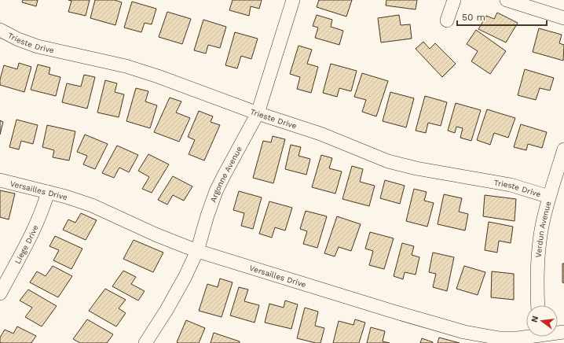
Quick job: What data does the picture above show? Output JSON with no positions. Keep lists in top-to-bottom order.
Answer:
{
  "streets": {
    "street": [
      "Trieste Drive",
      "Argonne Avenue",
      "Versailles Drive",
      "Verdun Avenue",
      "Liege Drive"
    ]
  },
  "crossings": [
    ["Trieste Drive", "Argonne Avenue"],
    ["Trieste Drive", "Verdun Avenue"],
    ["Argonne Avenue", "Versailles Drive"],
    ["Versailles Drive", "Liege Drive"]
  ],
  "scale_bar": "50 m",
  "north": "left"
}
